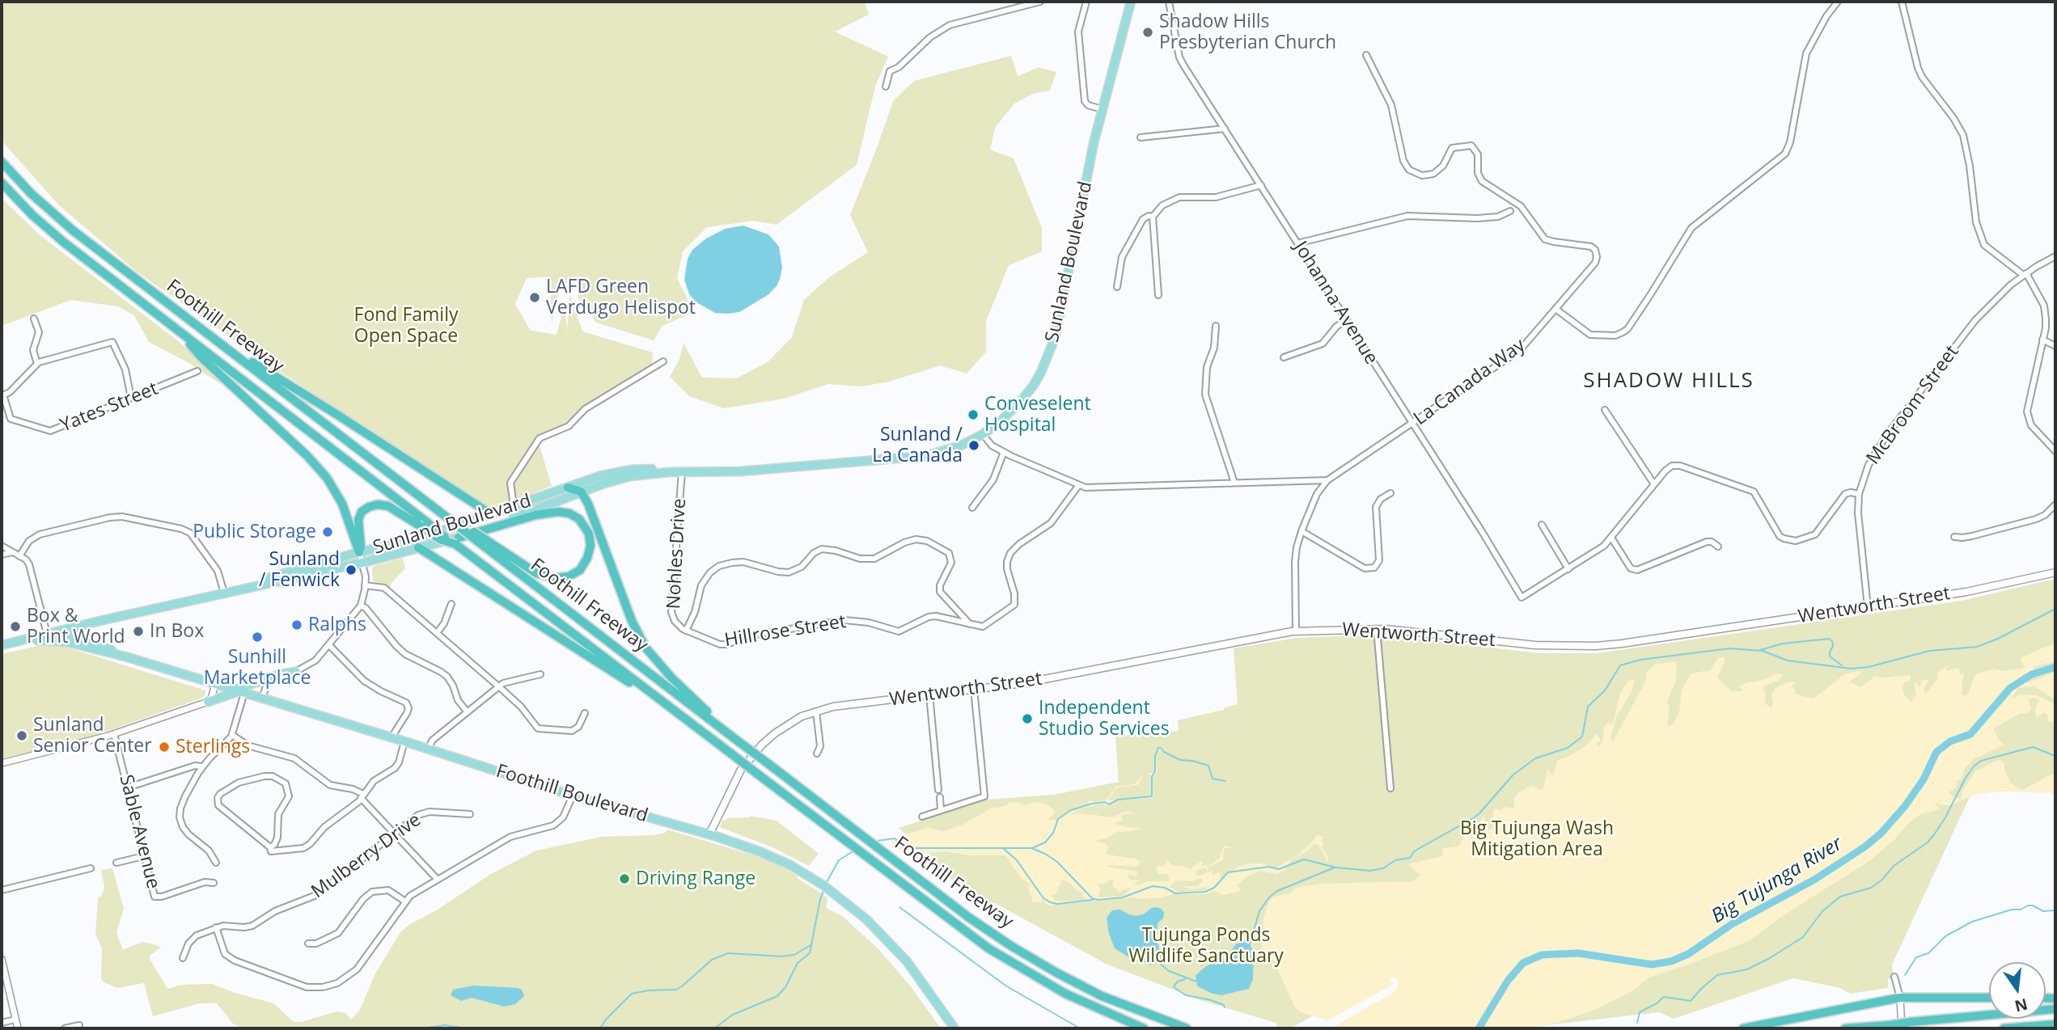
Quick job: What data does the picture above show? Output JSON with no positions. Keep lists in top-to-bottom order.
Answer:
{
  "streets": {
    "highway": ["Foothill Freeway"],
    "main road": ["Sunland Boulevard", "Wentworth Street", "Foothill Boulevard"],
    "street": [
      "Johanna Avenue",
      "La Canada Way",
      "McBroom Street",
      "Yates Street",
      "Nohles Drive",
      "Hillrose Street",
      "Sable Avenue",
      "Mulberry Drive"
    ]
  },
  "crossings": [
    ["Sunland Boulevard", "Foothill Freeway"],
    ["Sunland Boulevard", "Nohles Drive"],
    ["Sunland Boulevard", "Foothill Boulevard"],
    ["Johanna Avenue", "La Canada Way"],
    ["McBroom Street", "Wentworth Street"],
    ["Nohles Drive", "Hillrose Street"],
    ["Wentworth Street", "Foothill Boulevard"]
  ],
  "districts": ["SHADOW HILLS"],
  "water": ["Big Tujunga River"],
  "parks": ["Fond Family Open Space", "Big Tujunga Wash Mitigation Area", "Tujunga Ponds Wildlife Sanctuary"],
  "places": [
    "Shadow Hills Presbyterian Church",
    "LAFD Green Verdugo Helispot",
    "Conveselent Hospital",
    "Sunland / La Canada",
    "Public Storage",
    "Sunland / Fenwick",
    "Ralphs",
    "Box & Print World",
    "In Box",
    "Sunhill Marketplace",
    "Independent Studio Services",
    "Sunland Senior Center",
    "Sterlings",
    "Driving Range"
  ],
  "north": "bottom"
}
